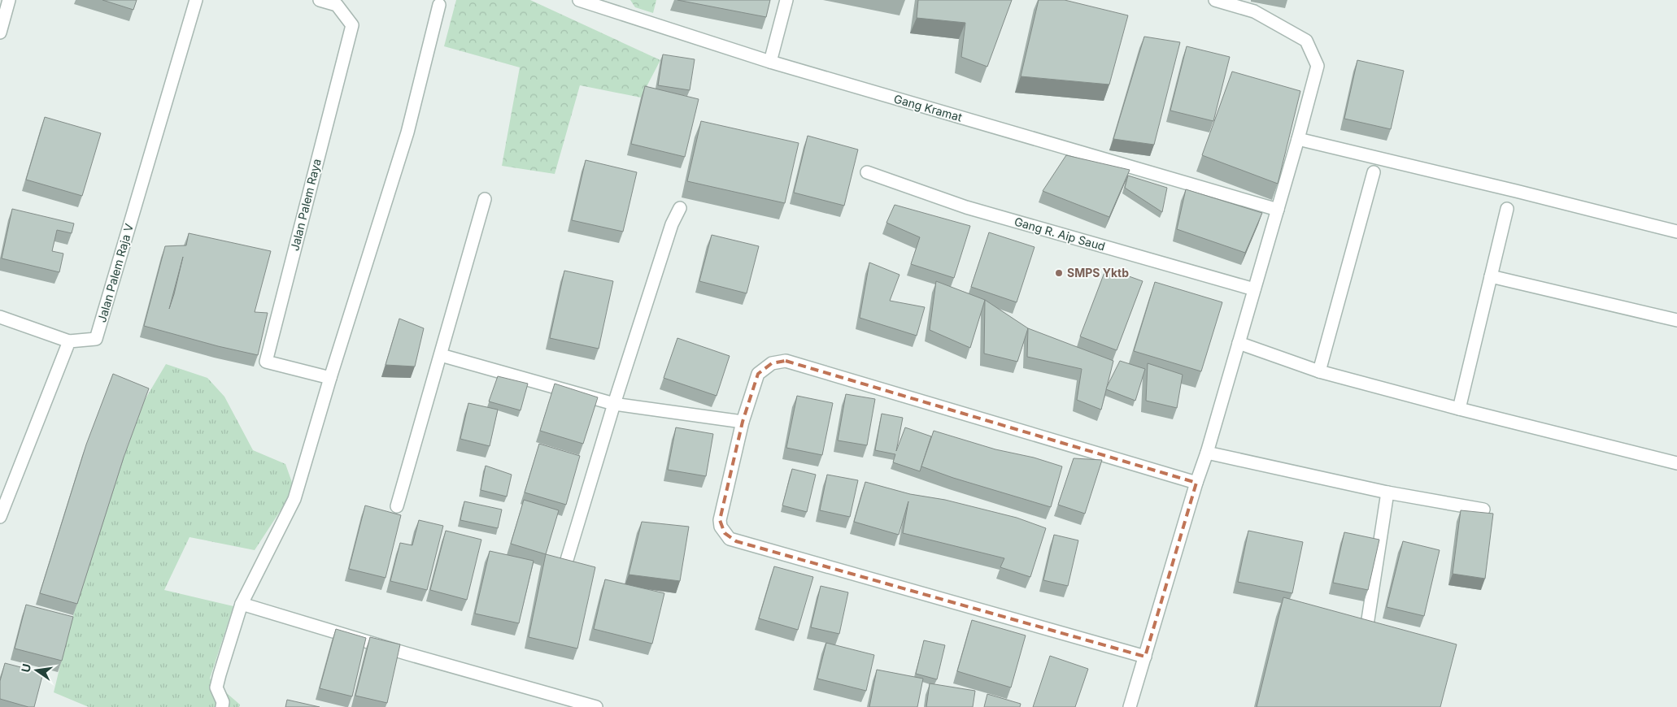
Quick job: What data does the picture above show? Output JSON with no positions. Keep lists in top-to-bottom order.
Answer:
{
  "streets": {
    "street": [
      "Gang Kramat",
      "Jalan Palem Raya",
      "Gang R. Aip Saud",
      "Jalan Palem Raja V"
    ]
  },
  "places": ["SMPS Yktb"],
  "north": "left"
}
